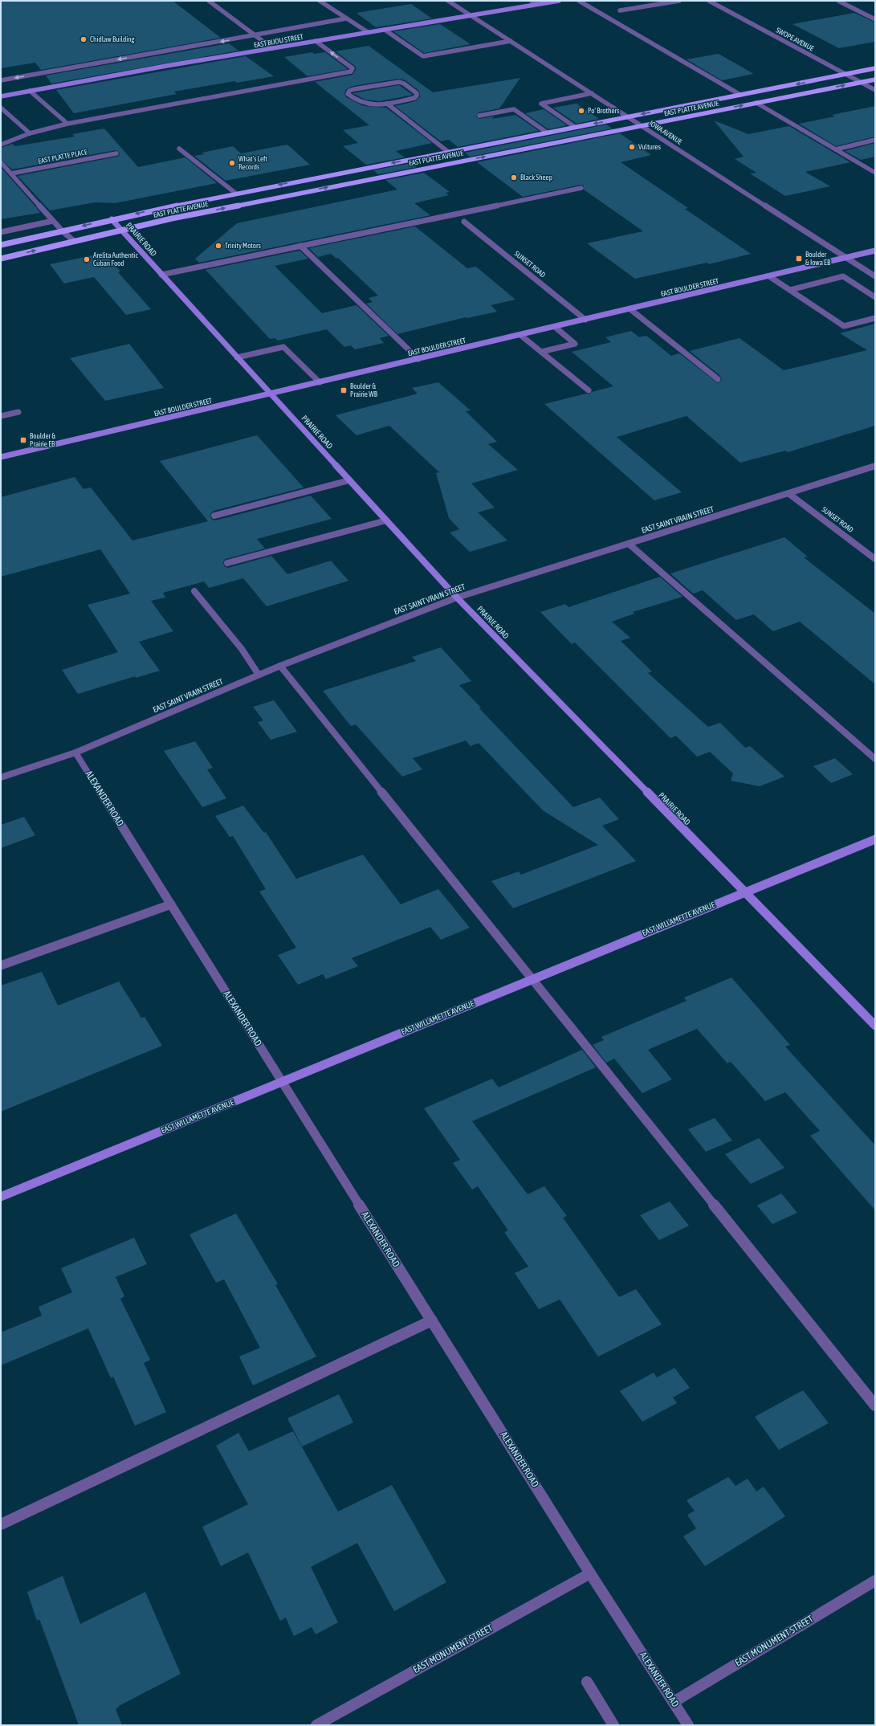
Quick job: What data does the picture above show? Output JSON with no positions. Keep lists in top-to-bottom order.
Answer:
{
  "streets": {
    "main road": ["EAST PLATTE AVENUE"],
    "street": [
      "SWOPE AVENUE",
      "EAST BIJOU STREET",
      "IOWA AVENUE",
      "EAST PLATTE PLACE",
      "PRAIRIE ROAD",
      "SUNSET ROAD",
      "EAST BOULDER STREET",
      "EAST SAINT VRAIN STREET",
      "ALEXANDER ROAD",
      "EAST WILLAMETTE AVENUE",
      "EAST MONUMENT STREET"
    ]
  },
  "crossings": [
    ["SWOPE AVENUE", "EAST PLATTE AVENUE"],
    ["EAST BIJOU STREET", "IOWA AVENUE"],
    ["EAST PLATTE AVENUE", "IOWA AVENUE"],
    ["EAST PLATTE AVENUE", "PRAIRIE ROAD"],
    ["IOWA AVENUE", "EAST BOULDER STREET"],
    ["PRAIRIE ROAD", "EAST BOULDER STREET"],
    ["PRAIRIE ROAD", "EAST SAINT VRAIN STREET"],
    ["PRAIRIE ROAD", "EAST WILLAMETTE AVENUE"],
    ["SUNSET ROAD", "EAST BOULDER STREET"],
    ["SUNSET ROAD", "EAST SAINT VRAIN STREET"],
    ["EAST SAINT VRAIN STREET", "ALEXANDER ROAD"],
    ["ALEXANDER ROAD", "EAST WILLAMETTE AVENUE"],
    ["ALEXANDER ROAD", "EAST MONUMENT STREET"]
  ],
  "places": {
    "other": [
      "Chidlaw Building",
      "Po’ Brothers",
      "Vultures",
      "What's Left Records",
      "Black Sheep",
      "Trinity Motors",
      "Arelita Authentic Cuban Food"
    ],
    "transit": ["Boulder & Iowa EB", "Boulder & Prairie WB", "Boulder & Prairie EB"]
  }
}
